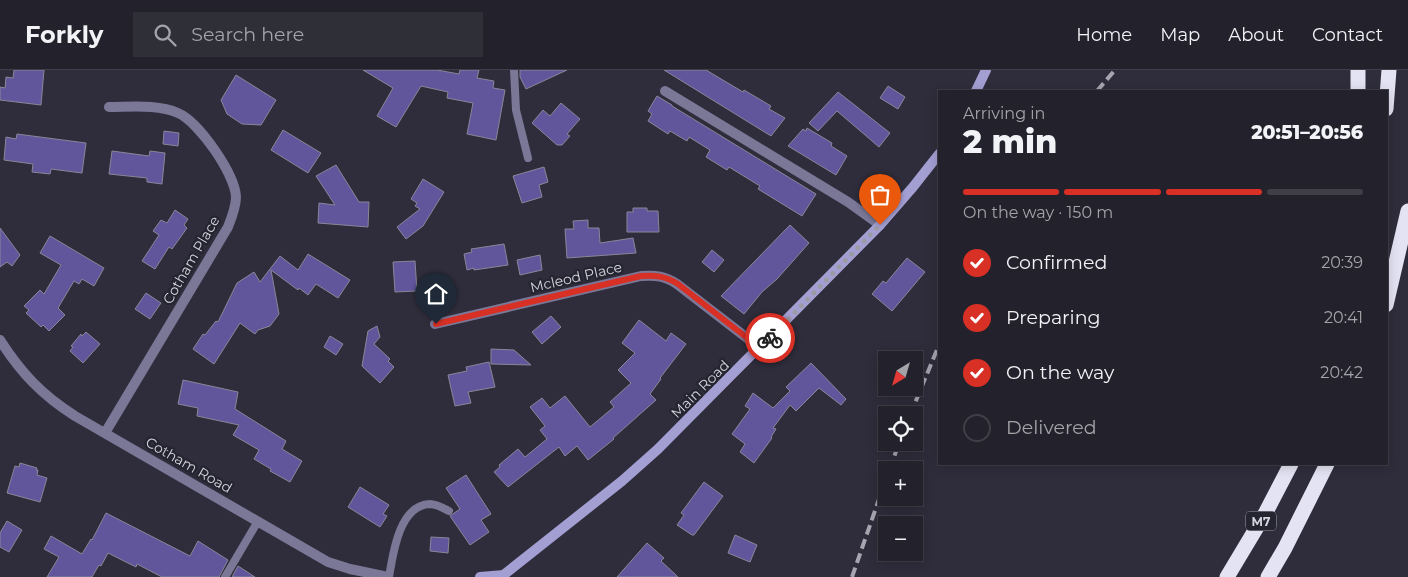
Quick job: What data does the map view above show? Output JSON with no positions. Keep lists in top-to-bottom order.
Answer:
{
  "streets": {
    "highway": ["M7"],
    "main road": ["Main Road"],
    "street": ["Cotham Place", "Mcleod Place", "Cotham Road"]
  },
  "crossings": [
    ["Cotham Place", "Cotham Road"],
    ["Mcleod Place", "Main Road"]
  ],
  "north": "bottom left",
  "page": {
    "header": "Forkly",
    "search": "Search here",
    "nav": [
      "Home",
      "Map",
      "About",
      "Contact"
    ],
    "heading": ["2 min", "Arriving in", "20:51–20:56"],
    "bar": "On the way · 150 m",
    "list": [
      ["Confirmed", "20:39"],
      ["Preparing", "20:41"],
      ["On the way", "20:42"],
      "Delivered"
    ],
    "map_buttons": ["+", "−"]
  }
}
